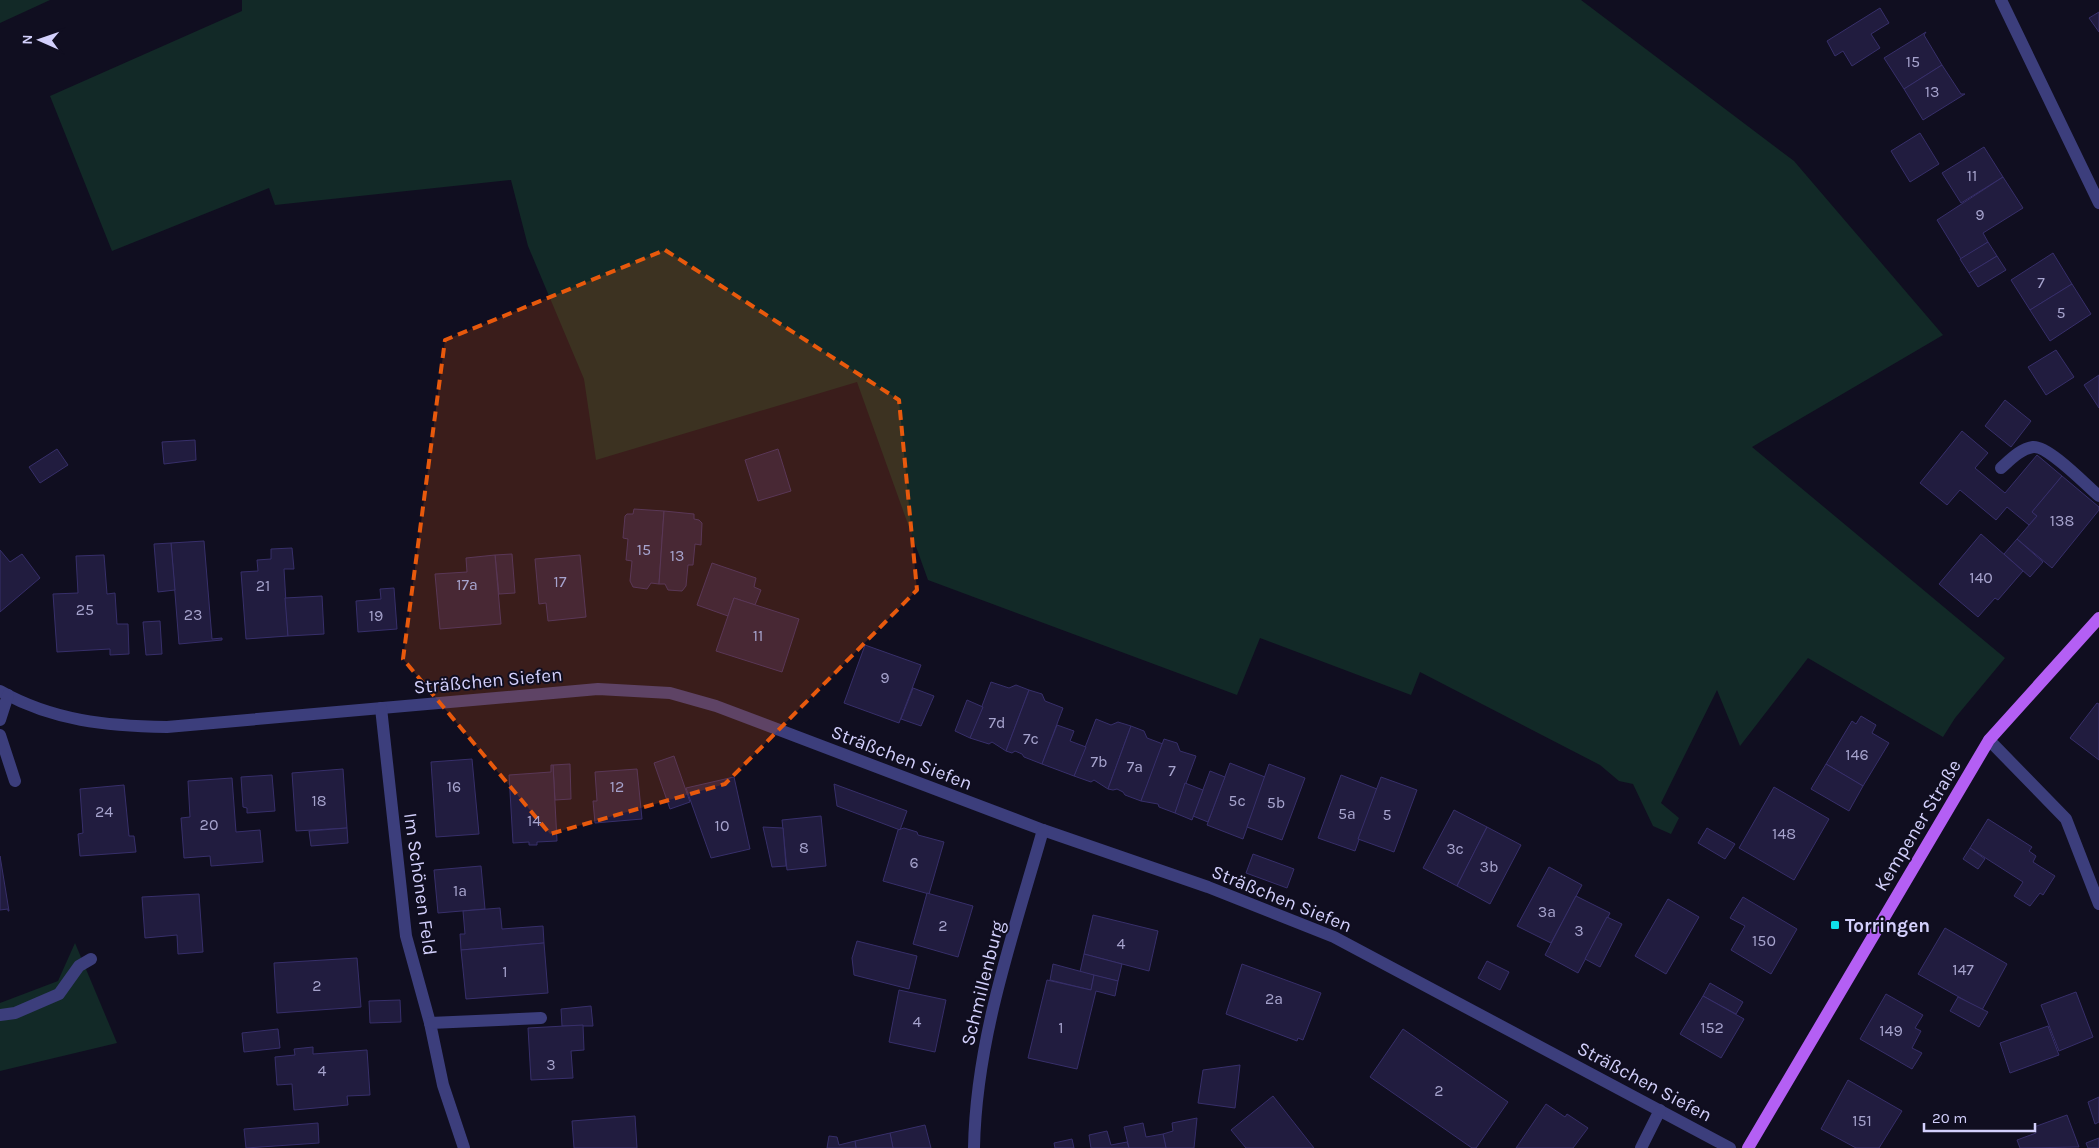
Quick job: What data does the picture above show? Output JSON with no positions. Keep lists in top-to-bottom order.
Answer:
{
  "streets": {
    "main road": ["Kempener Straße"],
    "street": ["Sträßchen Siefen", "Im Schönen Feld", "Schmillenburg"]
  },
  "crossings": [
    ["Sträßchen Siefen", "Im Schönen Feld"],
    ["Sträßchen Siefen", "Schmillenburg"]
  ],
  "places": {
    "transit": ["Torringen"]
  },
  "house_numbers": [
    "15",
    "13",
    "11",
    "9",
    "7",
    "5",
    "138",
    "15",
    "13",
    "140",
    "17",
    "17a",
    "21",
    "25",
    "23",
    "19",
    "11",
    "9",
    "7d",
    "7c",
    "146",
    "7b",
    "7a",
    "7",
    "16",
    "12",
    "18",
    "5c",
    "5b",
    "24",
    "5a",
    "5",
    "14",
    "20",
    "10",
    "148",
    "8",
    "3c",
    "6",
    "3b",
    "1a",
    "3a",
    "2",
    "3",
    "150",
    "4",
    "147",
    "1",
    "2",
    "2a",
    "4",
    "1",
    "152",
    "149",
    "3",
    "4",
    "2",
    "151"
  ],
  "scale_bar": "20 m",
  "north": "left"
}
